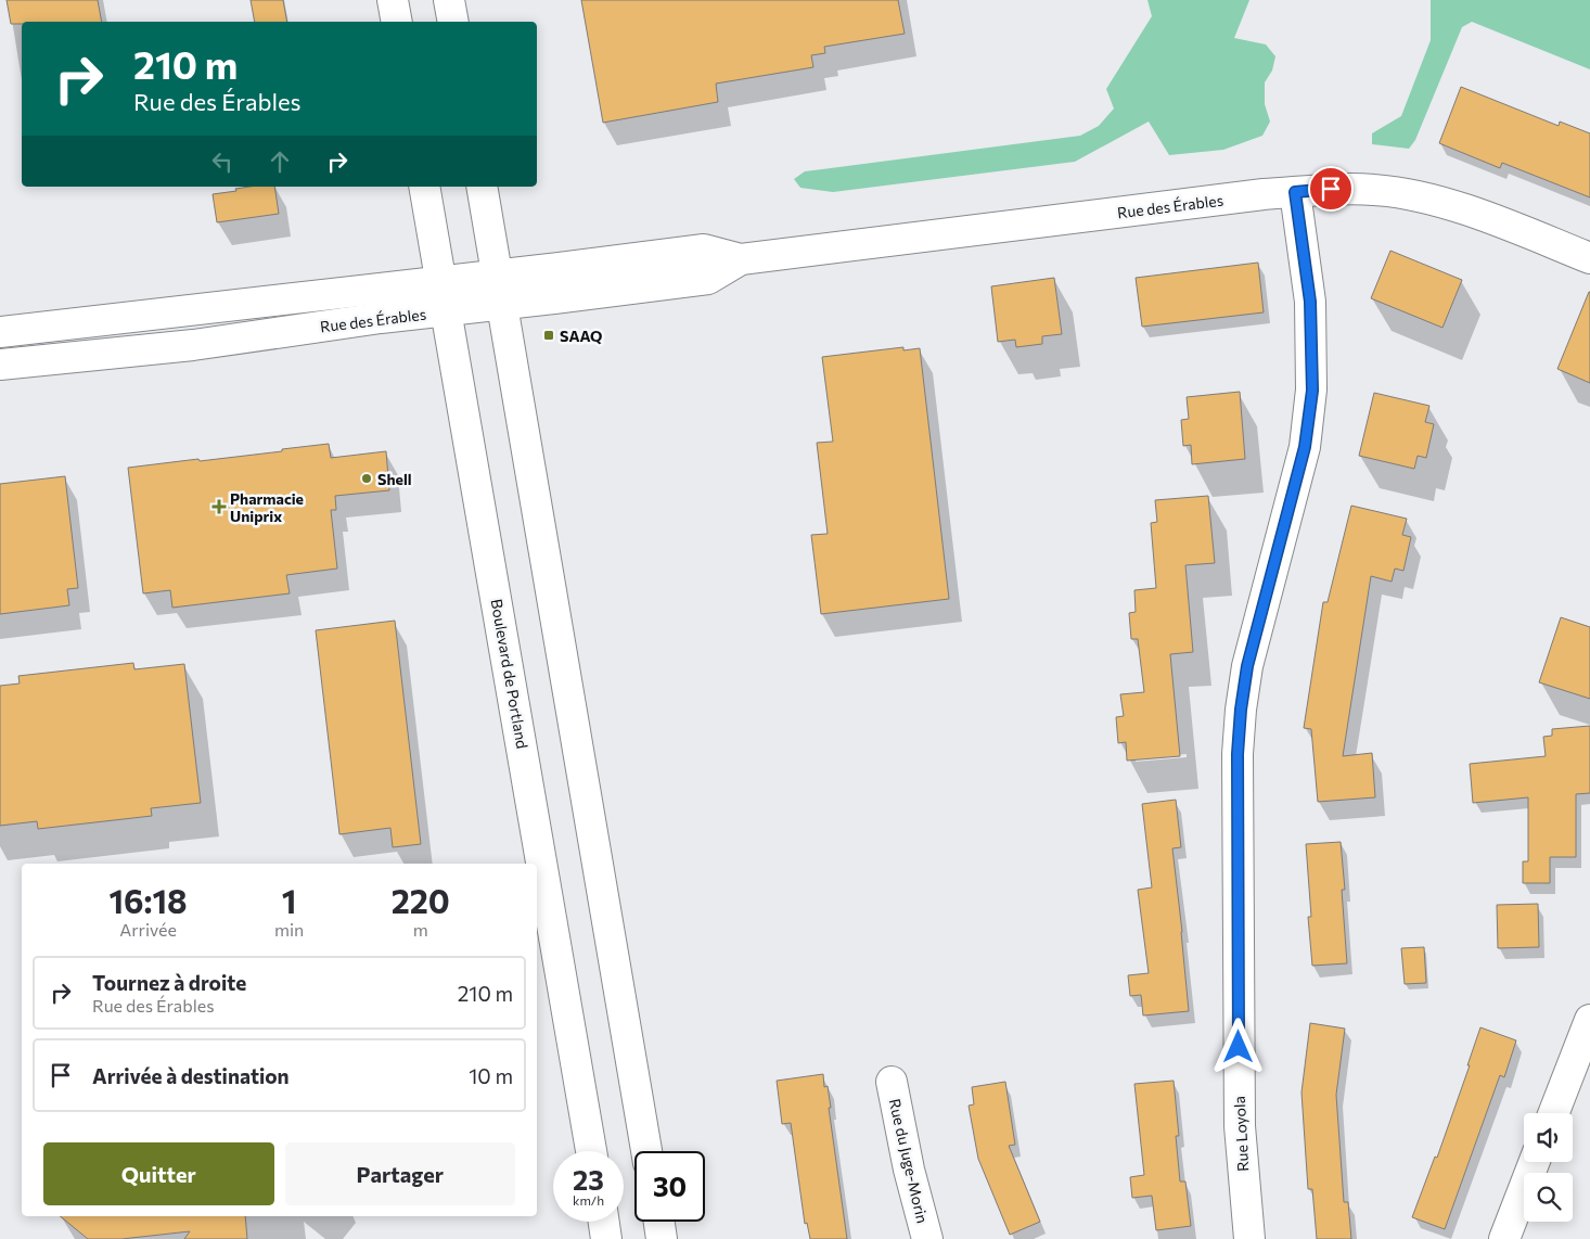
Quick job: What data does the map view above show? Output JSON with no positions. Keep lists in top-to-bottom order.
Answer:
{
  "streets": {
    "street": [
      "Rue des Érables",
      "Boulevard de Portland",
      "Rue Loyola",
      "Rue du Juge-Morin"
    ]
  },
  "crossings": [
    ["Rue des Érables", "Boulevard de Portland"],
    ["Rue des Érables", "Rue Loyola"]
  ],
  "places": {
    "transit": ["SAAQ"],
    "other": ["Shell"],
    "health": ["Pharmacie Uniprix"]
  },
  "page": {
    "turn": ["210 m", "Rue des Érables"],
    "eta": [
      "16:18",
      "Arrivée",
      "1",
      "min",
      "220",
      "m"
    ],
    "list": [
      {
        "name": "Tournez à droite",
        "note": "Rue des Érables",
        "value": "210 m"
      },
      {
        "name": "Arrivée à destination",
        "value": "10 m"
      }
    ],
    "buttons": ["Quitter", "Partager"],
    "speed": "23 km/h",
    "limit": "30"
  }
}
